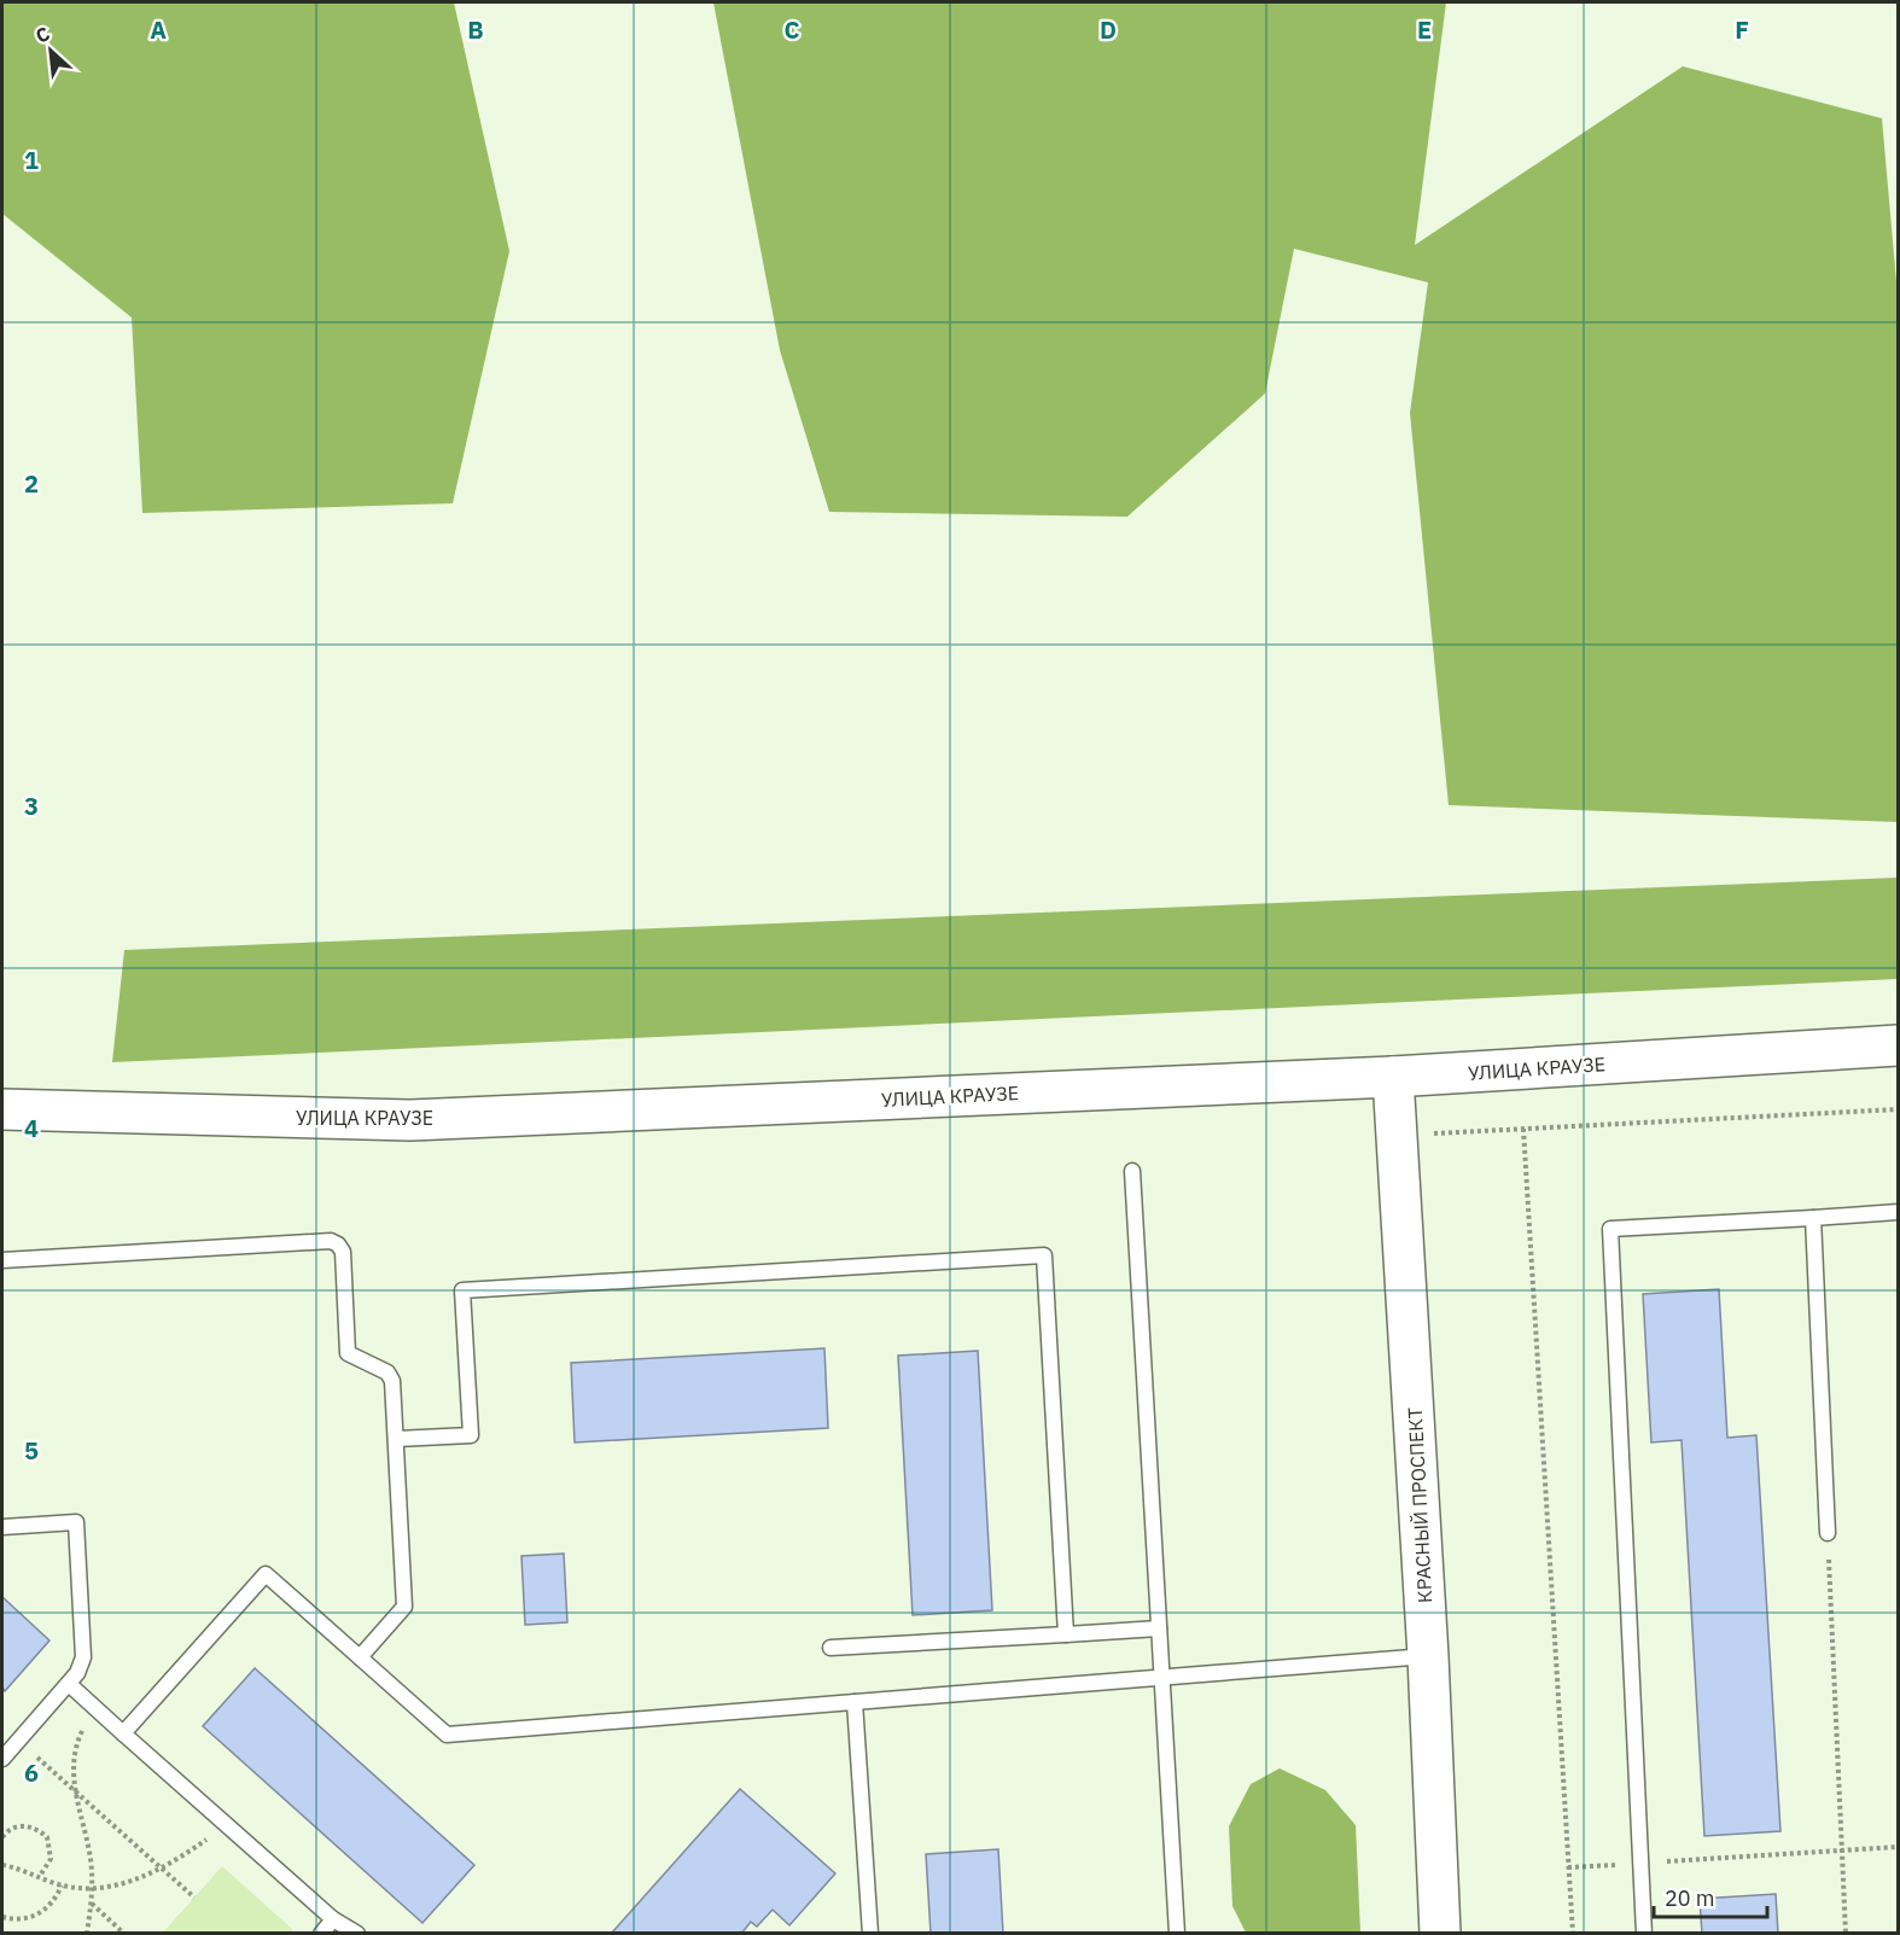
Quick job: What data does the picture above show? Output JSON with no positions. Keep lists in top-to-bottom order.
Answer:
{
  "streets": {
    "main road": ["УЛИЦА КРАУЗЕ", "КРАСНЫЙ ПРОСПЕКТ"]
  },
  "crossings": [
    ["УЛИЦА КРАУЗЕ", "КРАСНЫЙ ПРОСПЕКТ"]
  ],
  "scale_bar": "20 m",
  "north": "top left",
  "grid": {
    "columns": [
      "A",
      "B",
      "C",
      "D",
      "E",
      "F"
    ],
    "rows": [
      "1",
      "2",
      "3",
      "4",
      "5",
      "6"
    ]
  }
}
